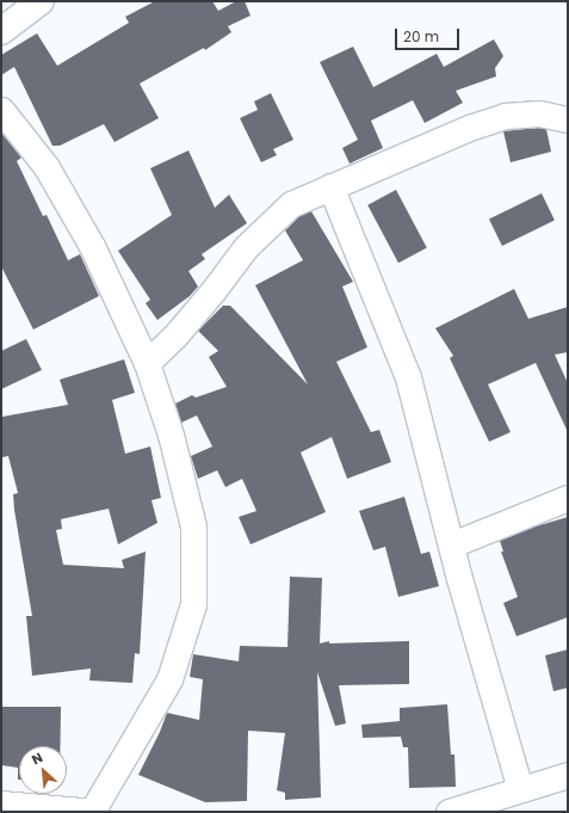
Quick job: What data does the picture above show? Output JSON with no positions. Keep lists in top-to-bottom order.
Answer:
{
  "scale_bar": "20 m",
  "north": "top left"
}
